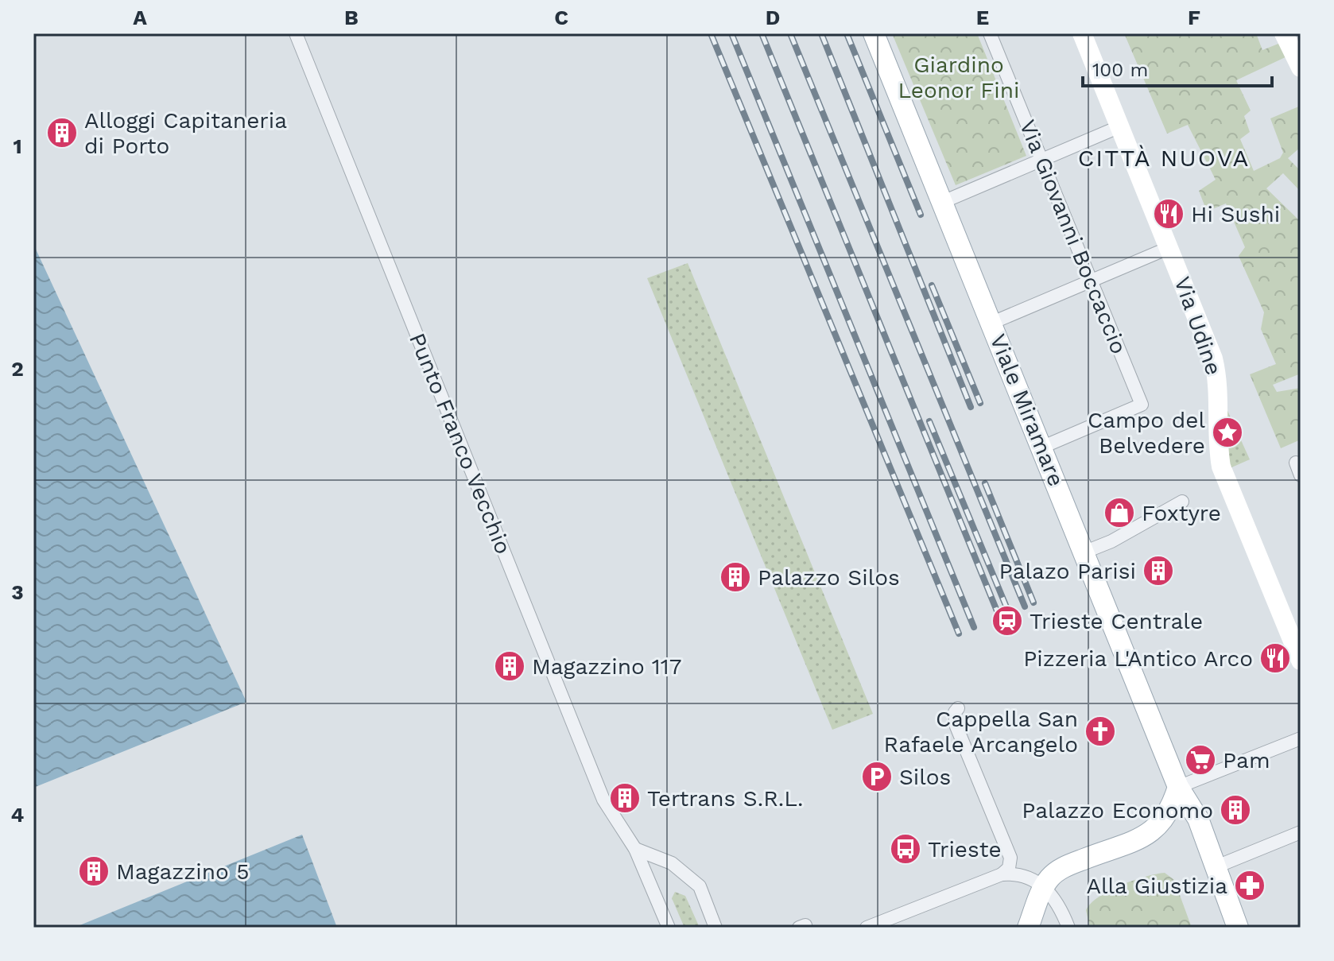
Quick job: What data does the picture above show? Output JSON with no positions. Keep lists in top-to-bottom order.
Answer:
{
  "streets": {
    "main road": ["Via Udine", "Viale Miramare"],
    "street": ["Via Giovanni Boccaccio", "Punto Franco Vecchio"]
  },
  "crossings": [
    ["Via Giovanni Boccaccio", "Viale Miramare"]
  ],
  "districts": ["CITTÀ NUOVA"],
  "parks": ["Giardino Leonor Fini"],
  "places": {
    "building": [
      "Alloggi Capitaneria di Porto",
      "Palazo Parisi",
      "Palazzo Silos",
      "Magazzino 117",
      "Tertrans S.R.L.",
      "Palazzo Economo",
      "Magazzino 5"
    ],
    "restaurant": ["Hi Sushi", "Pizzeria L'Antico Arco"],
    "place": ["Campo del Belvedere"],
    "shop": ["Foxtyre"],
    "station": ["Trieste Centrale"],
    "church": ["Cappella San Rafaele Arcangelo"],
    "supermarket": ["Pam"],
    "parking": ["Silos"],
    "bus stop": ["Trieste"],
    "pharmacy": ["Alla Giustizia"]
  },
  "scale_bar": "100 m",
  "grid": {
    "columns": [
      "A",
      "B",
      "C",
      "D",
      "E",
      "F"
    ],
    "rows": [
      "1",
      "2",
      "3",
      "4"
    ]
  }
}
